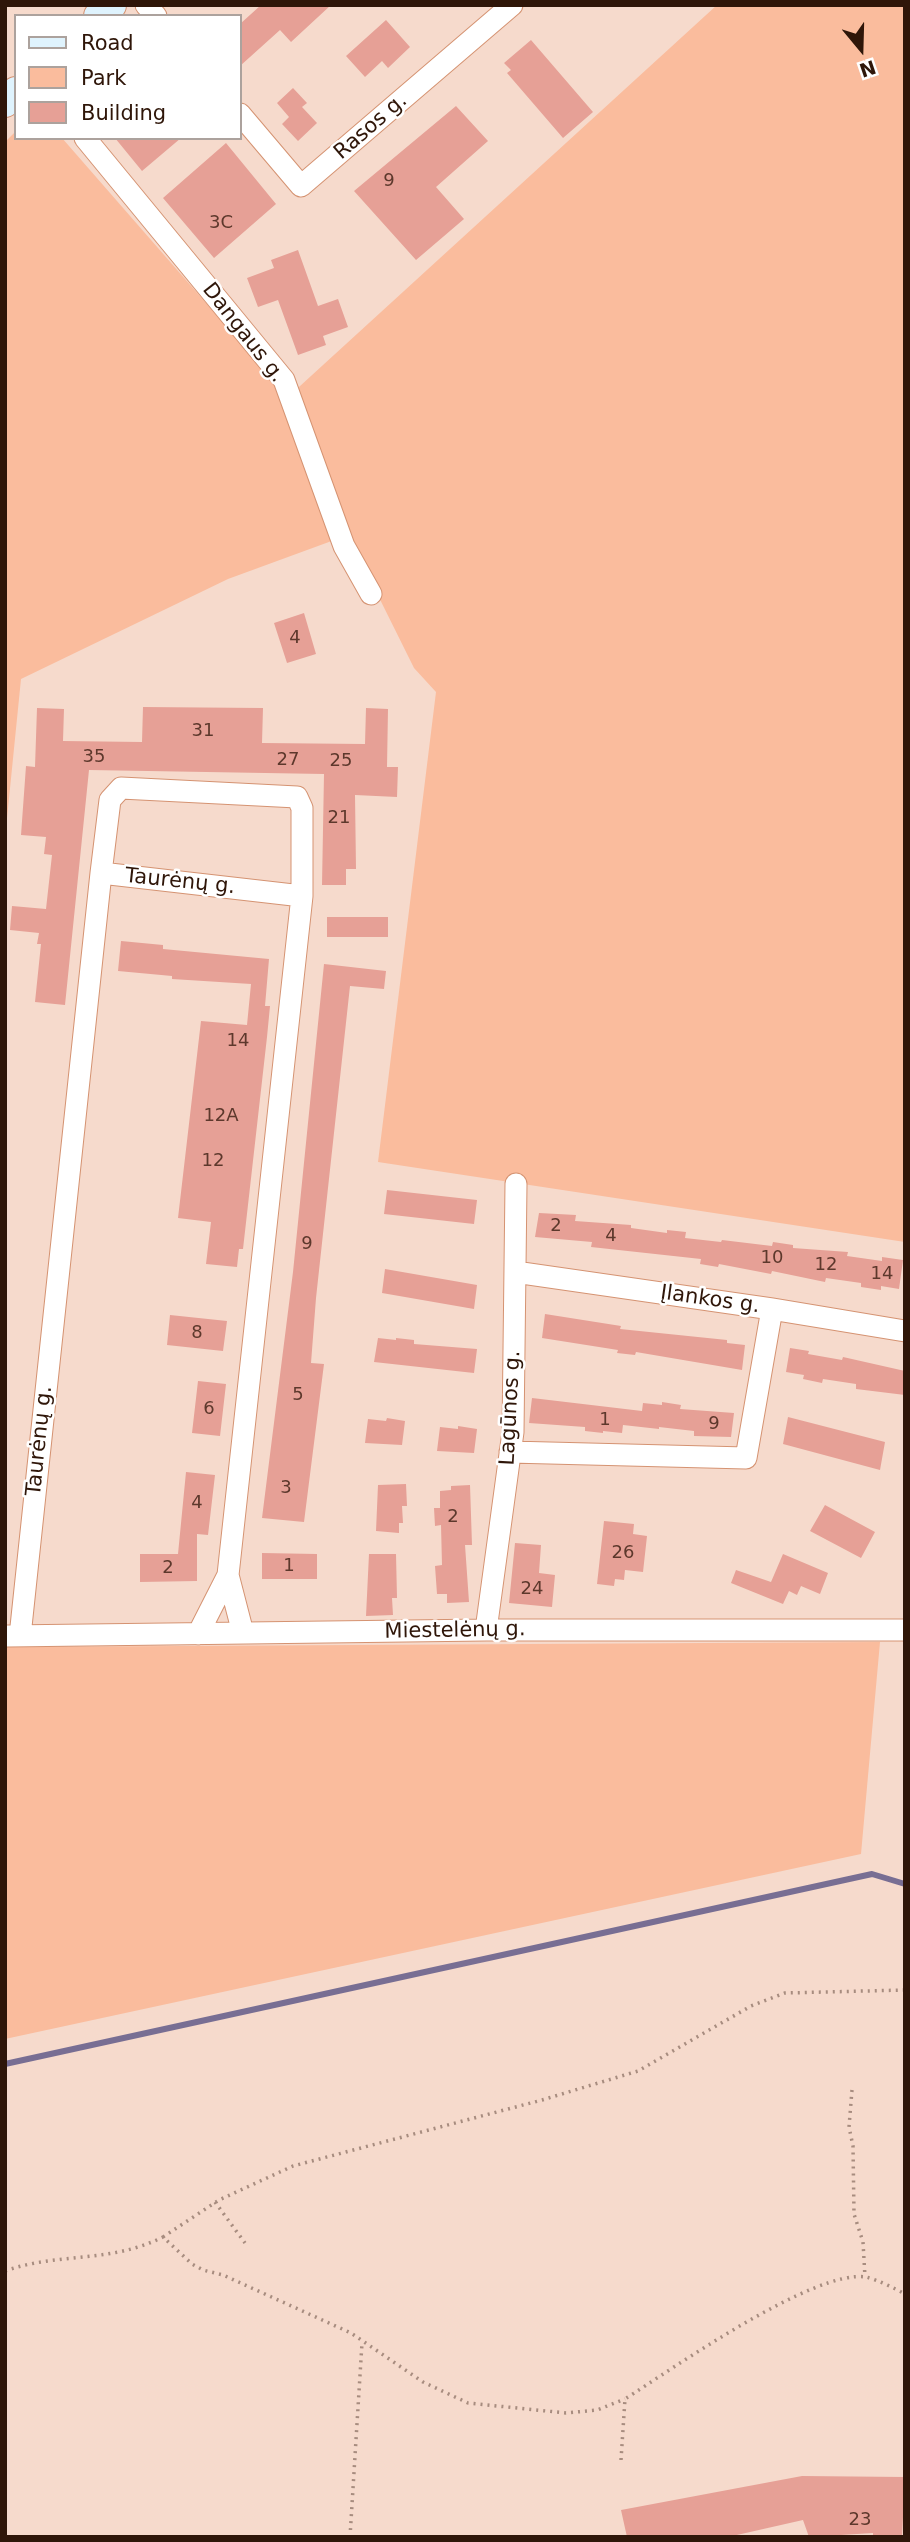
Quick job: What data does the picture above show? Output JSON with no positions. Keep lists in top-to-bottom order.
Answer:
{
  "streets": {
    "street": [
      "Rasos g.",
      "Dangaus g.",
      "Taurėnų g.",
      "Įlankos g.",
      "Lagūnos g.",
      "Miestelėnų g."
    ]
  },
  "crossings": [
    ["Taurėnų g.", "Miestelėnų g."],
    ["Įlankos g.", "Lagūnos g."],
    ["Lagūnos g.", "Miestelėnų g."]
  ],
  "house_numbers": [
    "9",
    "3C",
    "4",
    "31",
    "35",
    "27",
    "25",
    "21",
    "14",
    "12A",
    "12",
    "2",
    "4",
    "9",
    "10",
    "12",
    "14",
    "8",
    "5",
    "6",
    "1",
    "9",
    "3",
    "4",
    "2",
    "26",
    "1",
    "2",
    "24",
    "23"
  ],
  "legend": ["Road", "Park", "Building"],
  "north": "bottom"
}
